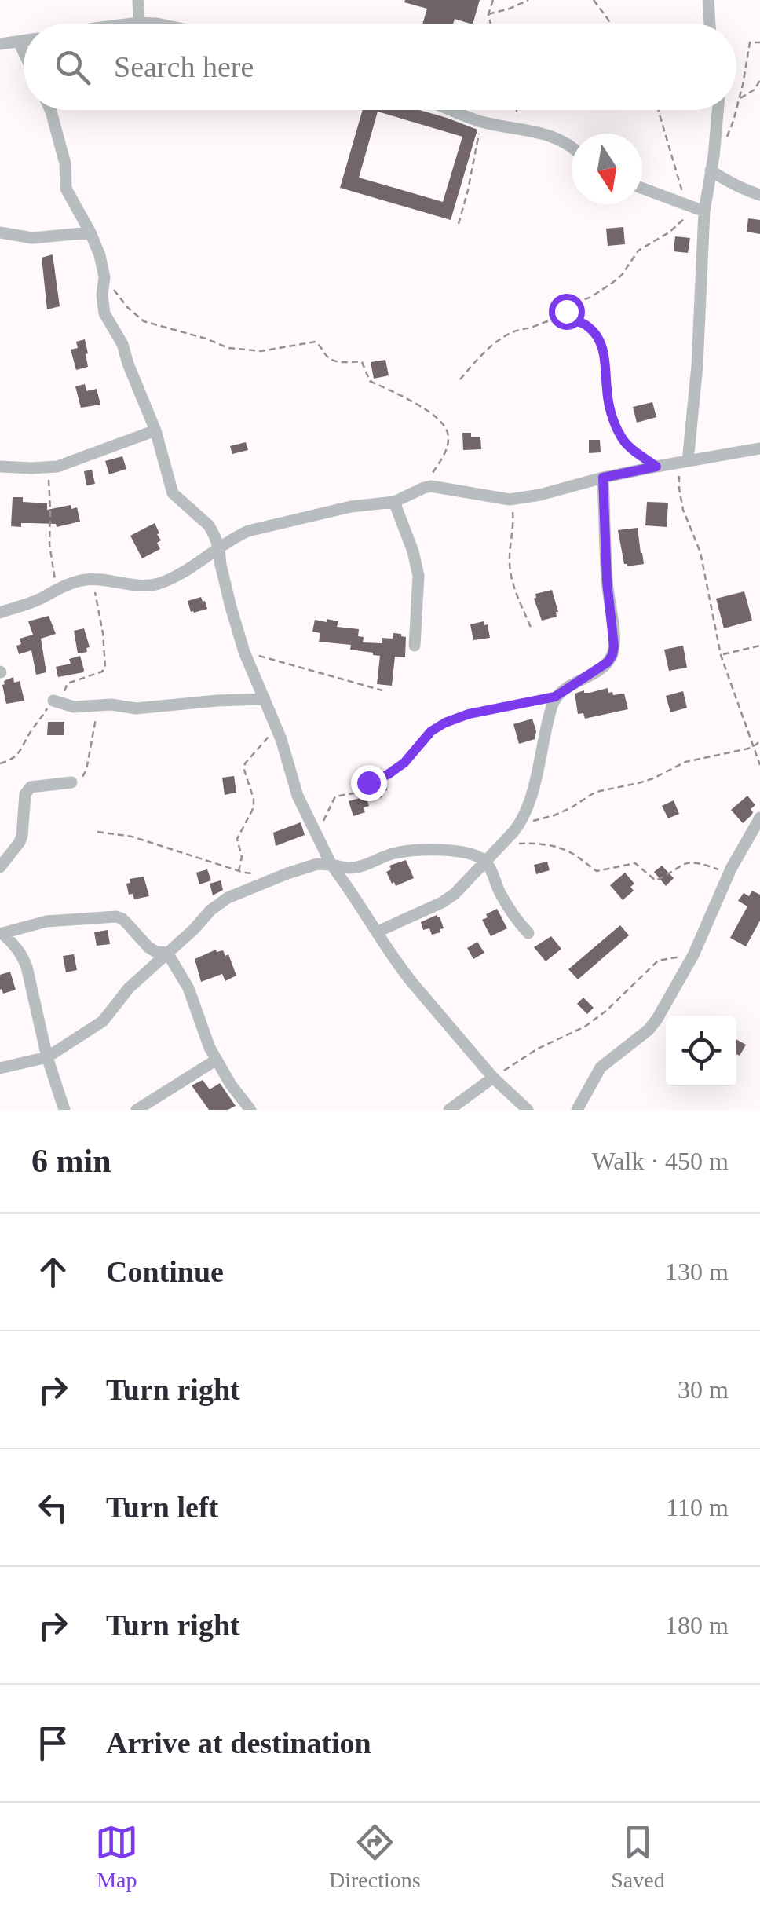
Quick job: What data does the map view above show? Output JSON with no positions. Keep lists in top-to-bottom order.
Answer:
{
  "north": "bottom",
  "page": {
    "search": "Search here",
    "heading": ["6 min", "Walk · 450 m"],
    "list": [
      ["Continue", "130 m"],
      ["Turn right", "30 m"],
      ["Turn left", "110 m"],
      ["Turn right", "180 m"],
      "Arrive at destination"
    ],
    "nav": ["Map", "Directions", "Saved"]
  }
}
